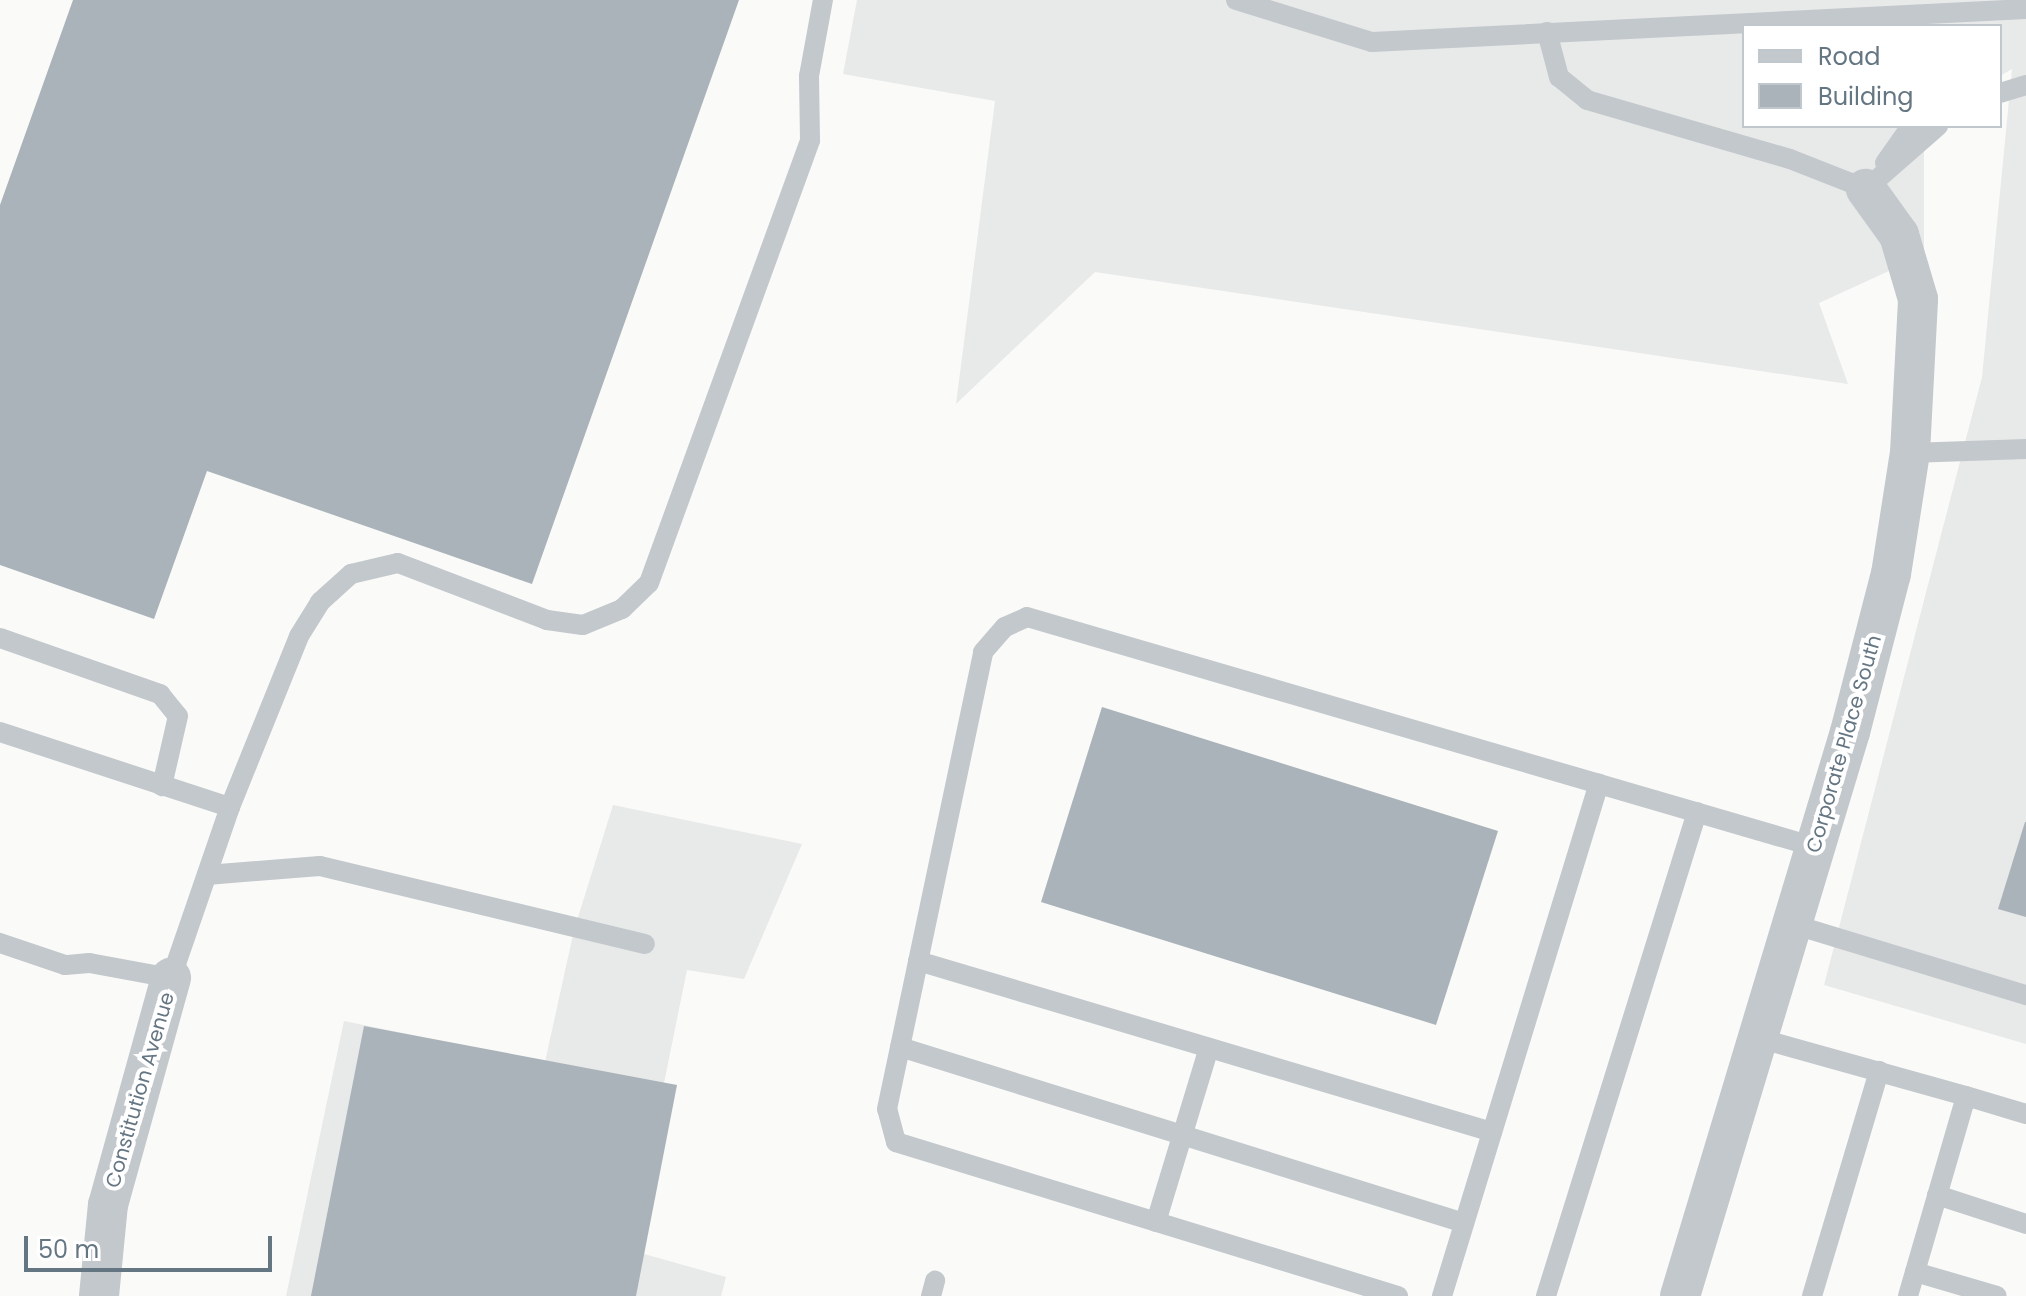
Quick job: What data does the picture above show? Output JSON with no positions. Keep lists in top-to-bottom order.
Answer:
{
  "streets": {
    "street": ["Corporate Place South", "Constitution Avenue"]
  },
  "legend": ["Road", "Building"],
  "scale_bar": "50 m"
}
